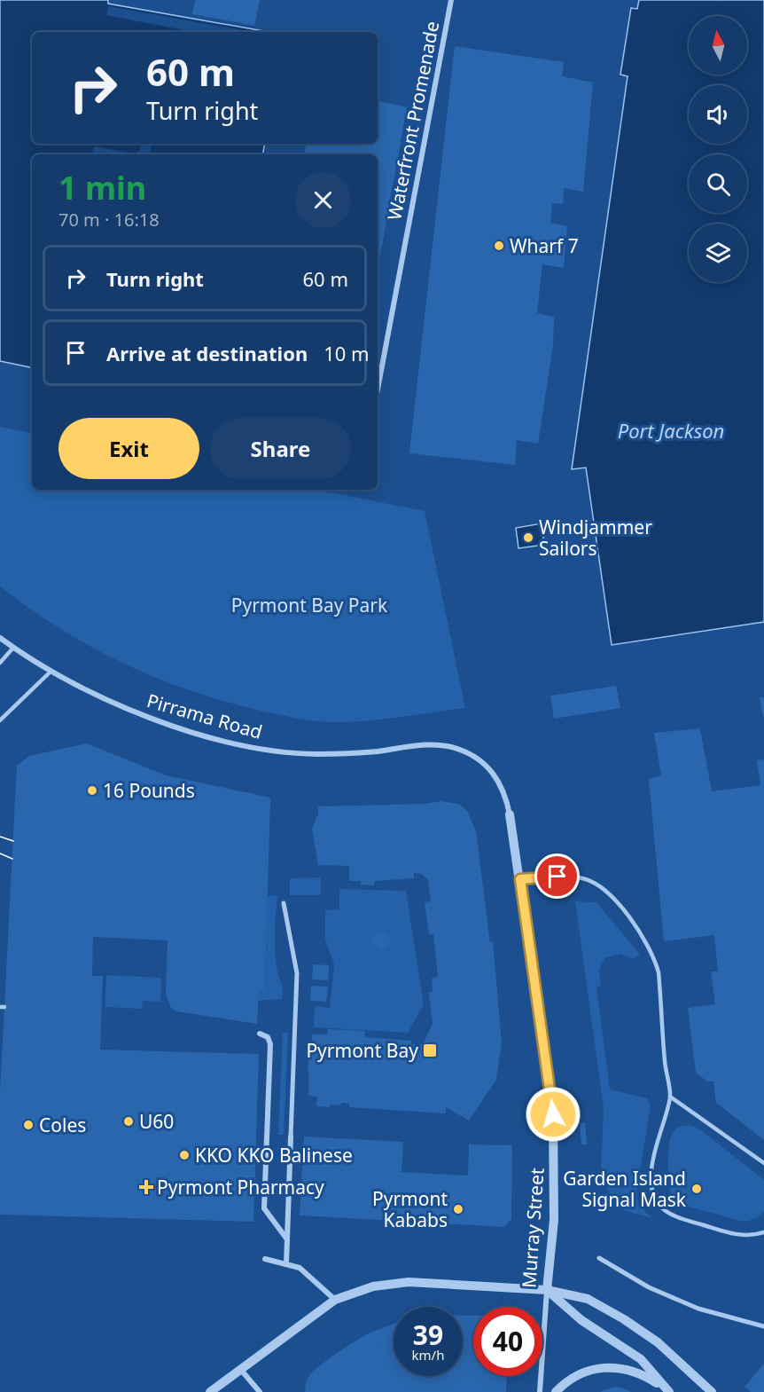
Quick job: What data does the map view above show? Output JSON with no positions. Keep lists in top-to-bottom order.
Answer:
{
  "streets": {
    "street": ["Waterfront Promenade", "Pirrama Road", "Murray Street"]
  },
  "crossings": [
    ["Pirrama Road", "Murray Street"]
  ],
  "water": ["Port Jackson"],
  "parks": ["Pyrmont Bay Park"],
  "places": {
    "other": [
      "Wharf 7",
      "Windjammer Sailors",
      "16 Pounds",
      "U60",
      "Coles",
      "KKO KKO Balinese",
      "Garden Island Signal Mask",
      "Pyrmont Kababs"
    ],
    "transit": ["Pyrmont Bay"],
    "health": ["Pyrmont Pharmacy"]
  },
  "north": "top",
  "page": {
    "turn": ["60 m", "Turn right"],
    "heading": ["1 min", "70 m · 16:18"],
    "list": [
      {
        "name": "Turn right",
        "value": "60 m"
      },
      {
        "name": "Arrive at destination",
        "value": "10 m"
      }
    ],
    "buttons": ["Exit", "Share"],
    "speed": "39 km/h",
    "limit": "40"
  }
}
